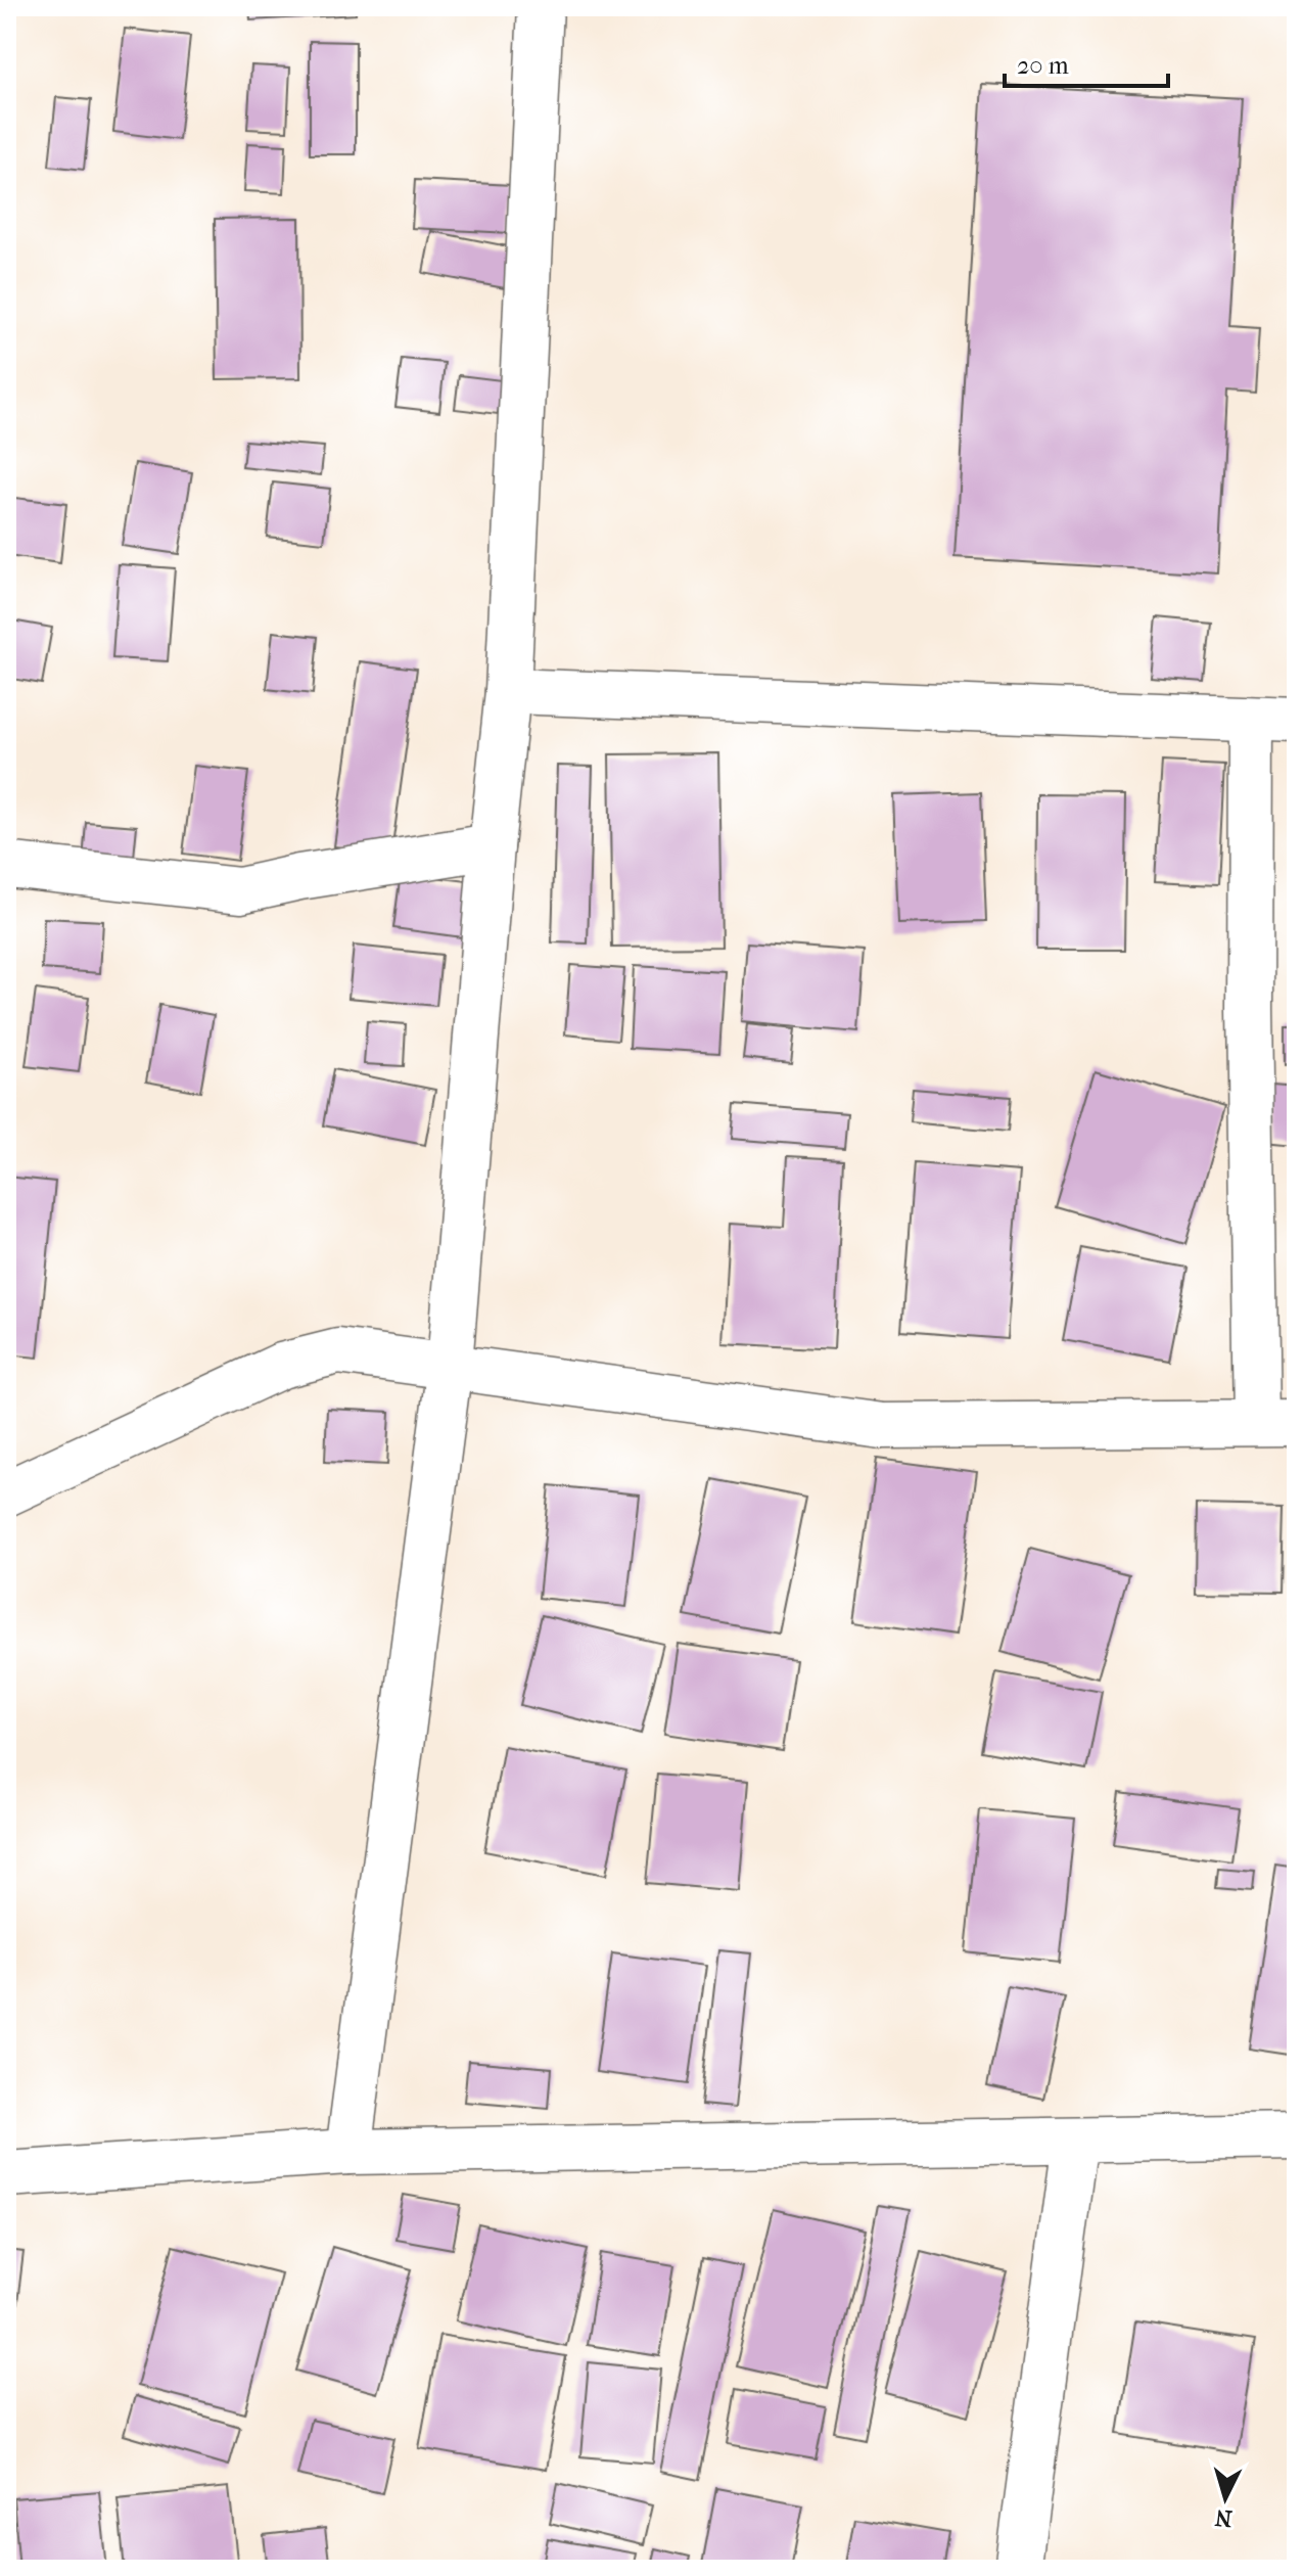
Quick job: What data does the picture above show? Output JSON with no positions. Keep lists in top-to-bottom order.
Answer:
{
  "scale_bar": "20 m",
  "north": "bottom"
}
